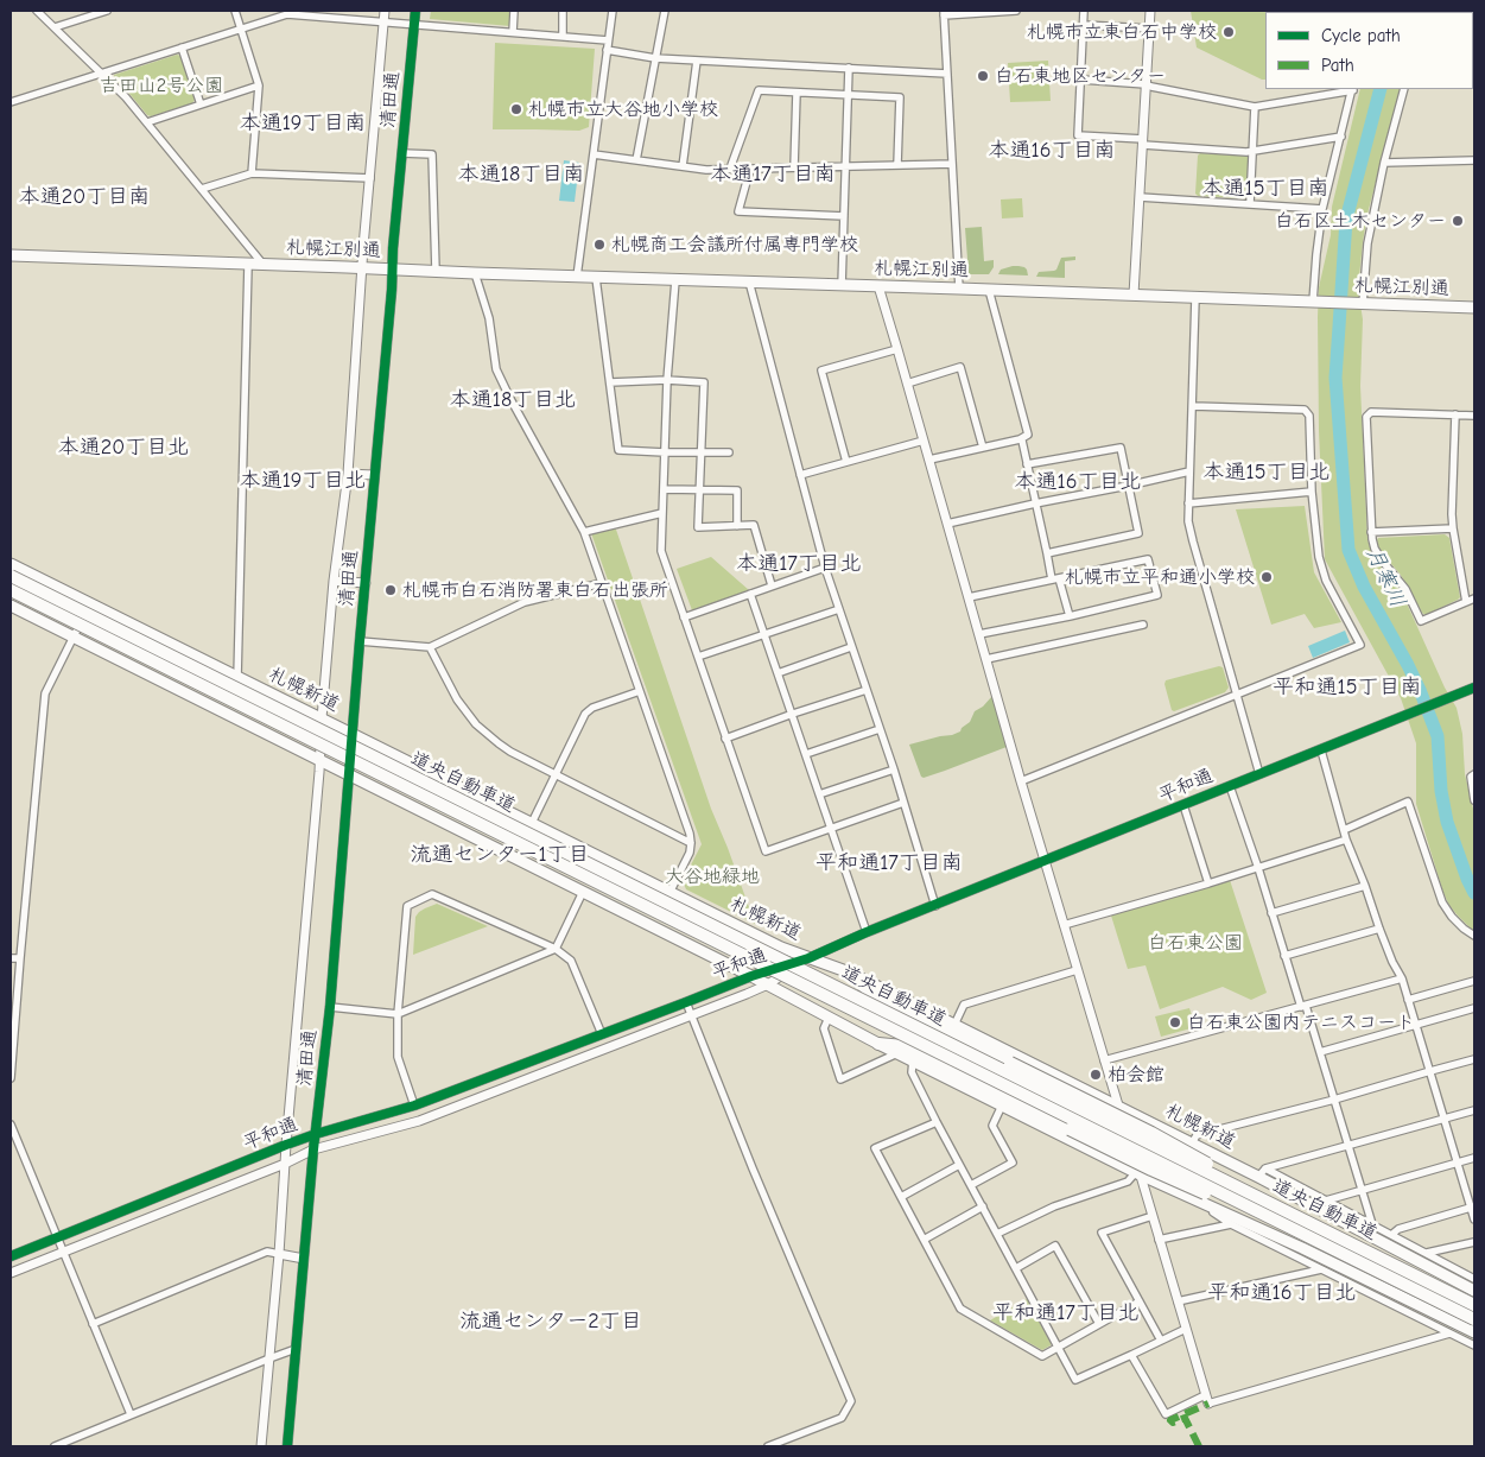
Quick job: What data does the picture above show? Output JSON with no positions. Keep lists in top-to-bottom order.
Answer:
{
  "streets": {
    "highway": ["札幌江別通", "札幌新道", "道央自動車道"],
    "street": ["清田通", "平和通"]
  },
  "crossings": [
    ["清田通", "札幌江別通"],
    ["清田通", "札幌新道"],
    ["清田通", "平和通"],
    ["札幌新道", "平和通"]
  ],
  "districts": [
    "本通19丁目南",
    "本通16丁目南",
    "本通18丁目南",
    "本通17丁目南",
    "本通15丁目南",
    "本通20丁目南",
    "本通18丁目北",
    "本通20丁目北",
    "本通15丁目北",
    "本通19丁目北",
    "本通16丁目北",
    "本通17丁目北",
    "平和通15丁目南",
    "流通センター1丁目",
    "平和通17丁目南",
    "平和通16丁目北",
    "平和通17丁目北",
    "流通センター2丁目"
  ],
  "water": ["月寒川"],
  "parks": ["吉田山2号公園", "大谷地緑地", "白石東公園"],
  "places": [
    "札幌市立東白石中学校",
    "白石東地区センター",
    "札幌市立大谷地小学校",
    "白石区土木センター",
    "札幌商工会議所付属専門学校",
    "札幌市立平和通小学校",
    "札幌市白石消防署東白石出張所",
    "白石東公園内テニスコート",
    "柏会館"
  ],
  "legend": ["Cycle path", "Path"]
}
